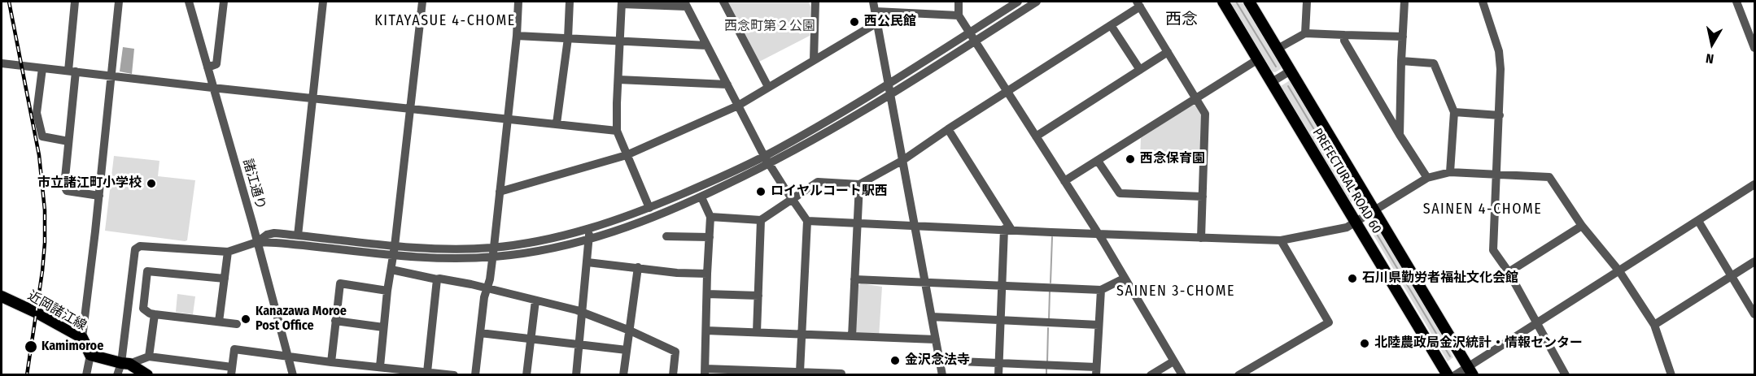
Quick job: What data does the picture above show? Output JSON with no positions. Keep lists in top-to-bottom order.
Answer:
{
  "streets": {
    "main road": ["PREFECTURAL ROAD 60", "近岡諸江線"],
    "street": ["諸江通り"]
  },
  "districts": [
    "西念",
    "KITAYASUE 4-CHOME",
    "SAINEN 4-CHOME",
    "SAINEN 3-CHOME"
  ],
  "parks": ["西念町第２公園"],
  "places": [
    "西公民館",
    "西念保育園",
    "市立諸江町小学校",
    "ロイヤルコート駅西",
    "石川県勤労者福祉文化会館",
    "Kanazawa Moroe Post Office",
    "北陸農政局金沢統計・情報センター",
    "Kamimoroe",
    "金沢念法寺"
  ],
  "north": "bottom"
}
